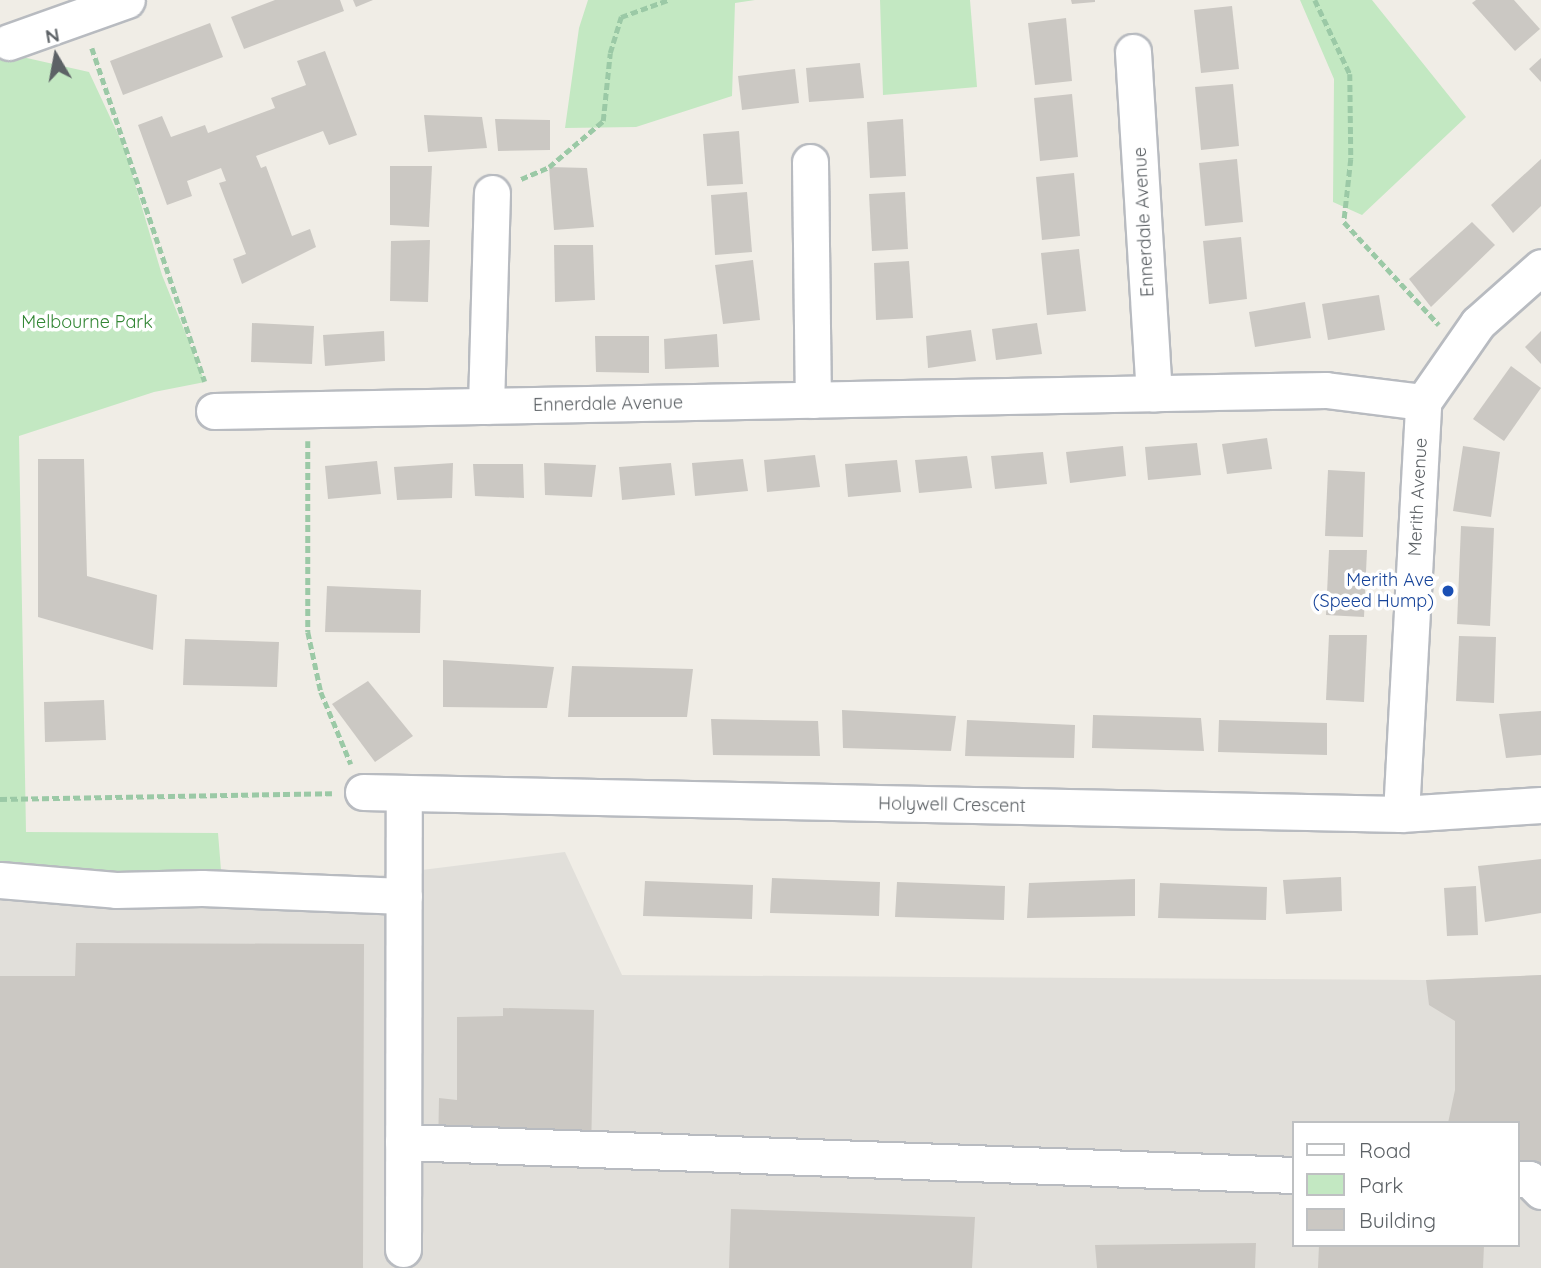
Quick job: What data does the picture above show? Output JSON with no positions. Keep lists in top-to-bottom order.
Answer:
{
  "streets": {
    "street": ["Ennerdale Avenue", "Merith Avenue", "Holywell Crescent"]
  },
  "crossings": [
    ["Ennerdale Avenue", "Merith Avenue"],
    ["Merith Avenue", "Holywell Crescent"]
  ],
  "parks": ["Melbourne Park"],
  "places": ["Merith Ave (Speed Hump)"],
  "legend": ["Road", "Park", "Building"],
  "north": "top"
}
